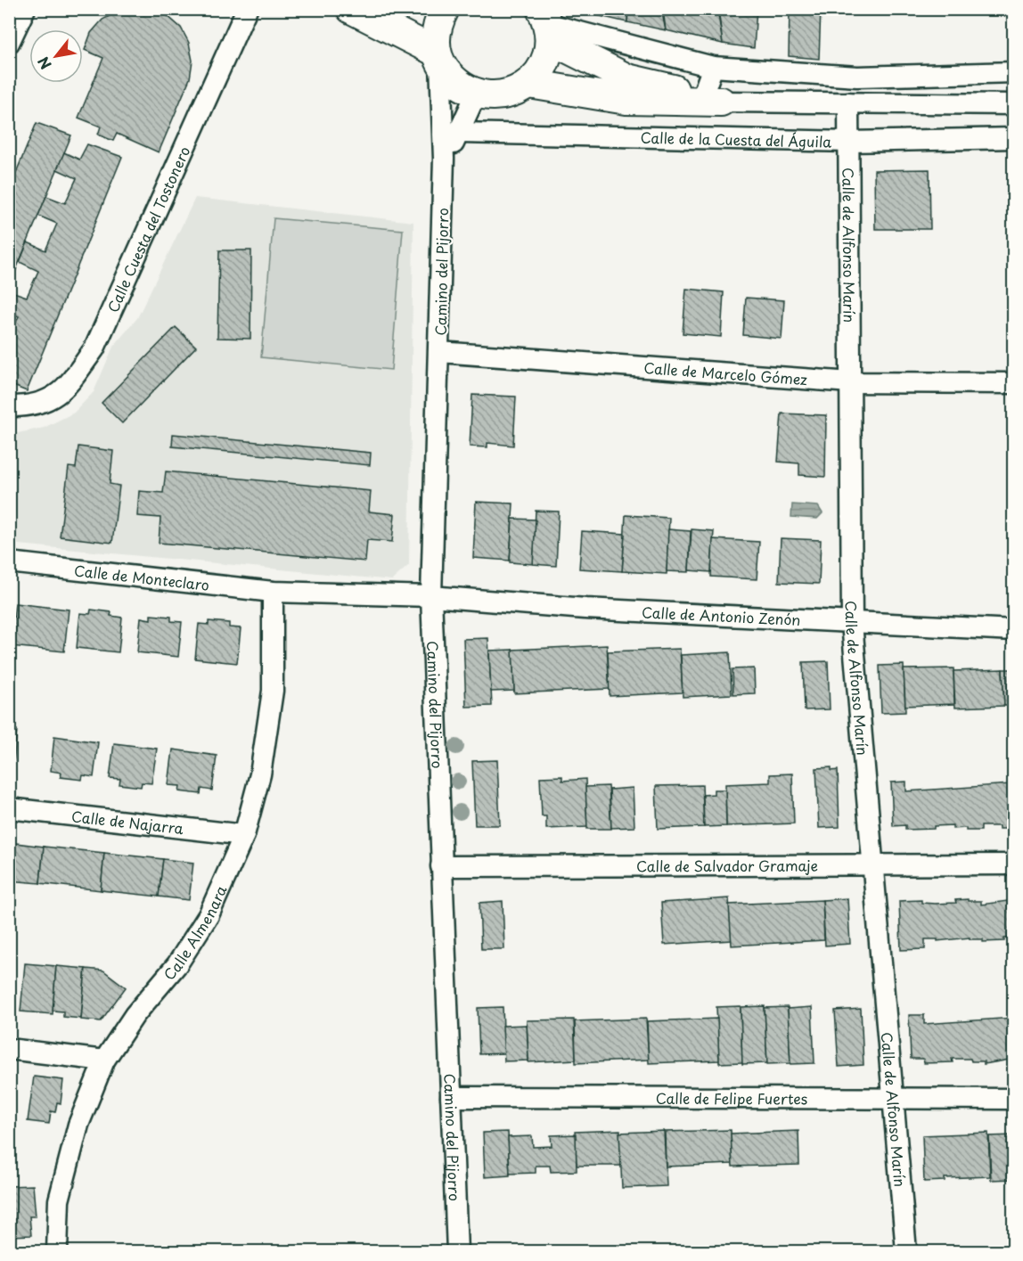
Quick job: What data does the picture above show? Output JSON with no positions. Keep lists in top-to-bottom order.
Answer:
{
  "streets": {
    "street": [
      "Calle de la Cuesta del Águila",
      "Calle Cuesta del Tostonero",
      "Calle de Alfonso Marín",
      "Camino del Pijorro",
      "Calle de Marcelo Gómez",
      "Calle de Monteclaro",
      "Calle de Antonio Zenón",
      "Calle de Najarra",
      "Calle de Salvador Gramaje",
      "Calle Almenara",
      "Calle de Felipe Fuertes"
    ]
  },
  "crossings": [
    ["Calle de la Cuesta del Águila", "Calle de Alfonso Marín"],
    ["Calle de Alfonso Marín", "Calle de Marcelo Gómez"],
    ["Calle de Alfonso Marín", "Calle de Antonio Zenón"],
    ["Calle de Alfonso Marín", "Calle de Salvador Gramaje"],
    ["Calle de Alfonso Marín", "Calle de Felipe Fuertes"],
    ["Camino del Pijorro", "Calle de Marcelo Gómez"],
    ["Camino del Pijorro", "Calle de Monteclaro"],
    ["Camino del Pijorro", "Calle de Antonio Zenón"],
    ["Camino del Pijorro", "Calle de Salvador Gramaje"],
    ["Camino del Pijorro", "Calle de Felipe Fuertes"],
    ["Calle de Monteclaro", "Calle de Antonio Zenón"],
    ["Calle de Monteclaro", "Calle Almenara"],
    ["Calle de Najarra", "Calle Almenara"]
  ],
  "north": "bottom left"
}
